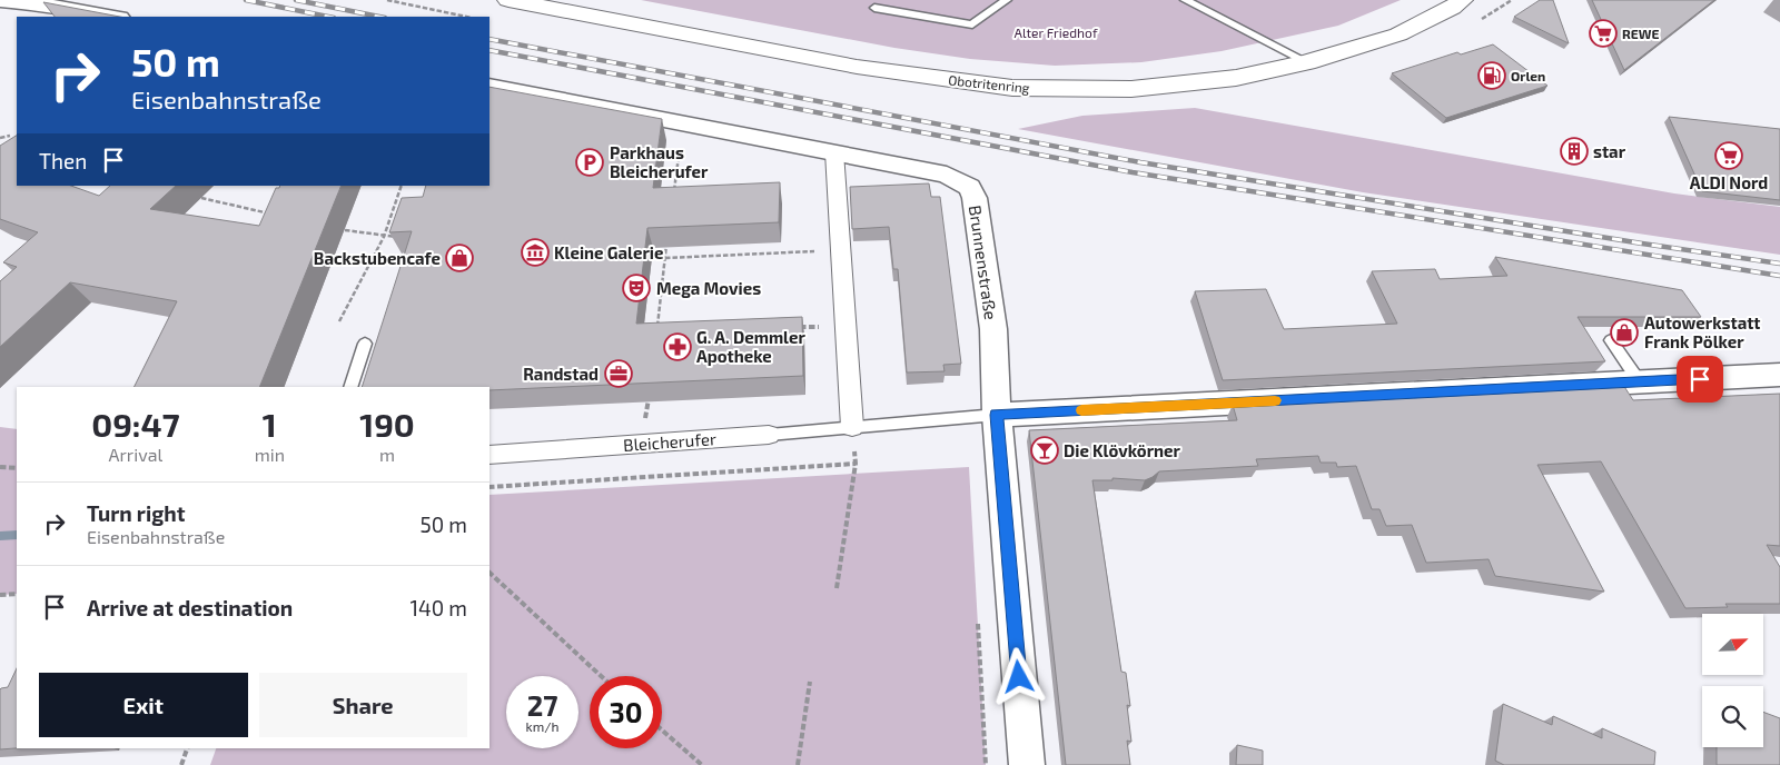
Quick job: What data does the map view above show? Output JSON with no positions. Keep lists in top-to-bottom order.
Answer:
{
  "streets": {
    "street": ["Obotritenring", "Brunnenstraße", "Bleicherufer"]
  },
  "crossings": [
    ["Brunnenstraße", "Bleicherufer"]
  ],
  "parks": ["Alter Friedhof"],
  "places": {
    "supermarket": ["REWE", "ALDI Nord"],
    "fuel station": ["Orlen"],
    "building": ["star"],
    "parking": ["Parkhaus Bleicherufer"],
    "museum": ["Kleine Galerie"],
    "shop": ["Backstubencafe", "Autowerkstatt Frank Pölker"],
    "theatre": ["Mega Movies"],
    "pharmacy": ["G. A. Demmler Apotheke"],
    "office": ["Randstad"],
    "bar": ["Die Klövkörner"]
  },
  "north": "top right",
  "page": {
    "turn": ["50 m", "Eisenbahnstraße"],
    "then": "Then",
    "eta": [
      "09:47",
      "Arrival",
      "1",
      "min",
      "190",
      "m"
    ],
    "list": [
      {
        "name": "Turn right",
        "note": "Eisenbahnstraße",
        "value": "50 m"
      },
      {
        "name": "Arrive at destination",
        "value": "140 m"
      }
    ],
    "buttons": ["Exit", "Share"],
    "speed": "27 km/h",
    "limit": "30"
  }
}
